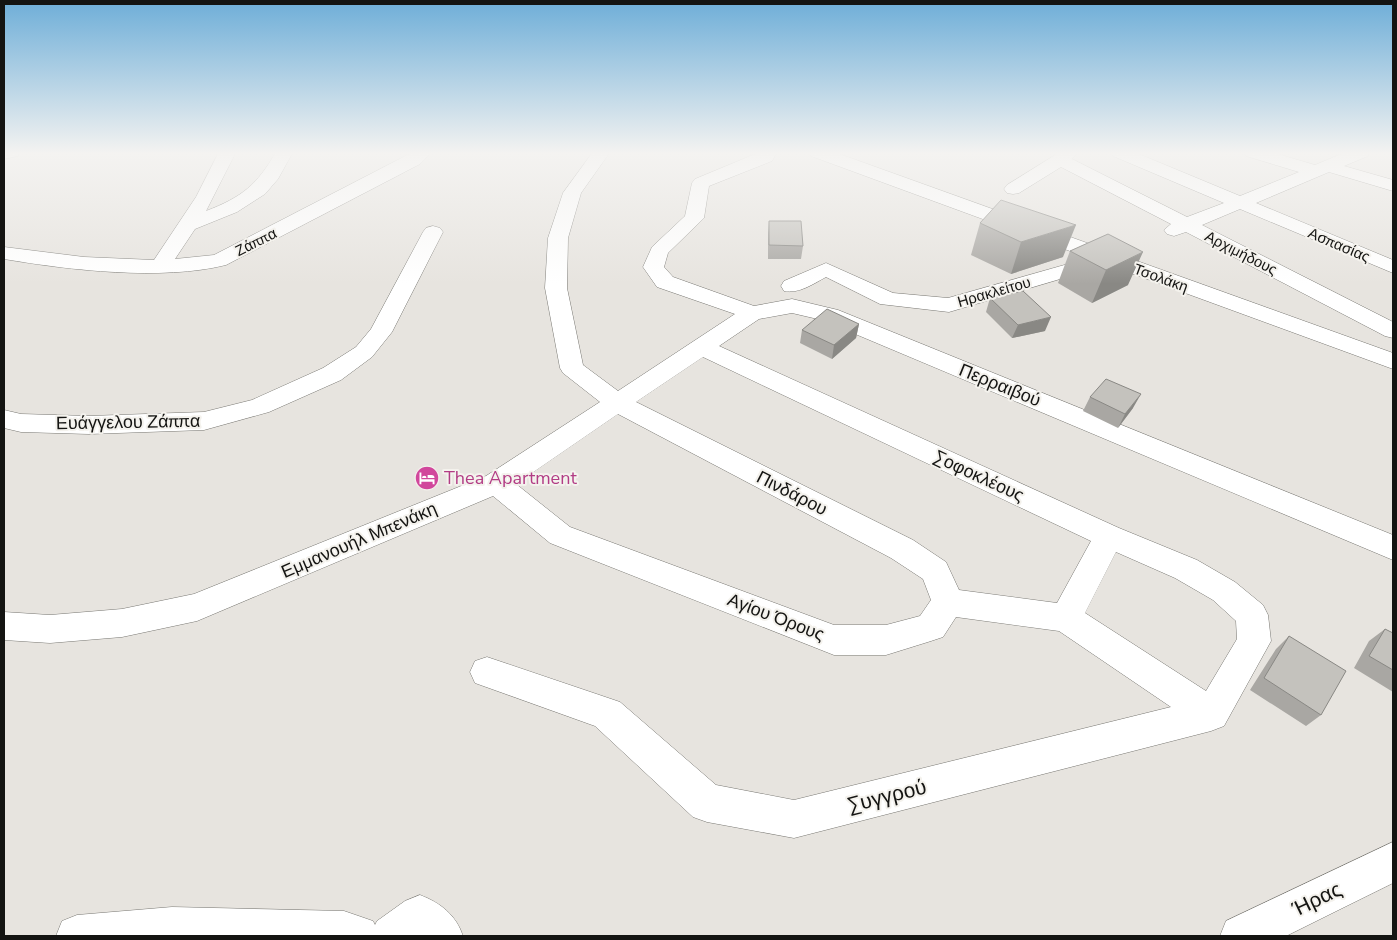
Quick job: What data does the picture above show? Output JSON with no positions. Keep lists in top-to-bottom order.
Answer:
{
  "streets": {
    "street": [
      "Ζάππα",
      "Ασπασίας",
      "Αρχιμήδους",
      "Τσολάκη",
      "Ηρακλείτου",
      "Περραιβού",
      "Ευάγγελου Ζάππα",
      "Σοφοκλέους",
      "Πινδάρου",
      "Εμμανουήλ Μπενάκη",
      "Αγίου Όρους",
      "Συγγρού",
      "Ήρας"
    ]
  },
  "crossings": [
    ["Τσολάκη", "Ηρακλείτου"],
    ["Περραιβού", "Σοφοκλέους"],
    ["Περραιβού", "Πινδάρου"],
    ["Περραιβού", "Εμμανουήλ Μπενάκη"],
    ["Σοφοκλέους", "Συγγρού"],
    ["Πινδάρου", "Εμμανουήλ Μπενάκη"],
    ["Πινδάρου", "Αγίου Όρους"],
    ["Εμμανουήλ Μπενάκη", "Αγίου Όρους"]
  ],
  "places": {
    "hotel": ["Thea Apartment"]
  }
}
